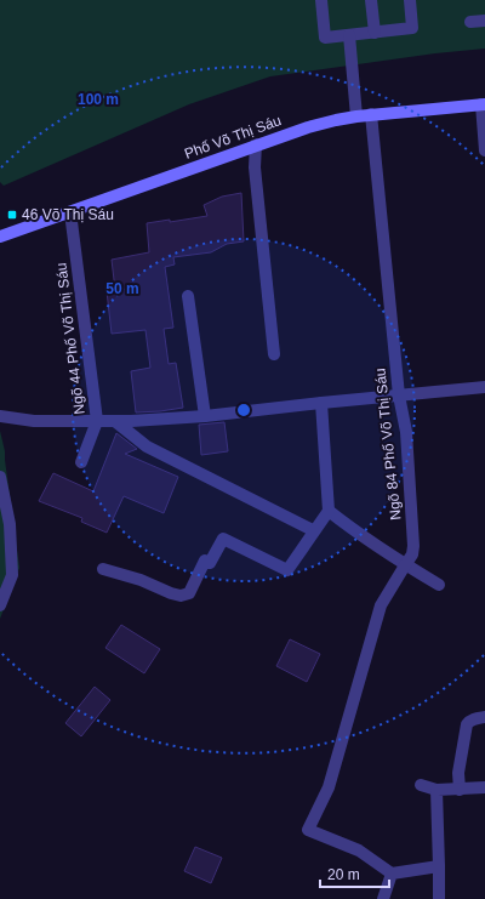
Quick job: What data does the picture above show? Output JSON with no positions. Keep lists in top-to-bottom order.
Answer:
{
  "streets": {
    "street": ["Phố Võ Thị Sáu", "Ngõ 44 Phố Võ Thị Sáu", "Ngõ 84 Phố Võ Thị Sáu"]
  },
  "crossings": [
    ["Phố Võ Thị Sáu", "Ngõ 44 Phố Võ Thị Sáu"],
    ["Phố Võ Thị Sáu", "Ngõ 84 Phố Võ Thị Sáu"],
    ["Ngõ 44 Phố Võ Thị Sáu", "Ngõ 84 Phố Võ Thị Sáu"]
  ],
  "places": {
    "transit": ["46 Võ Thị Sáu"]
  },
  "scale_bar": "20 m",
  "rings": ["100 m", "50 m"]
}
